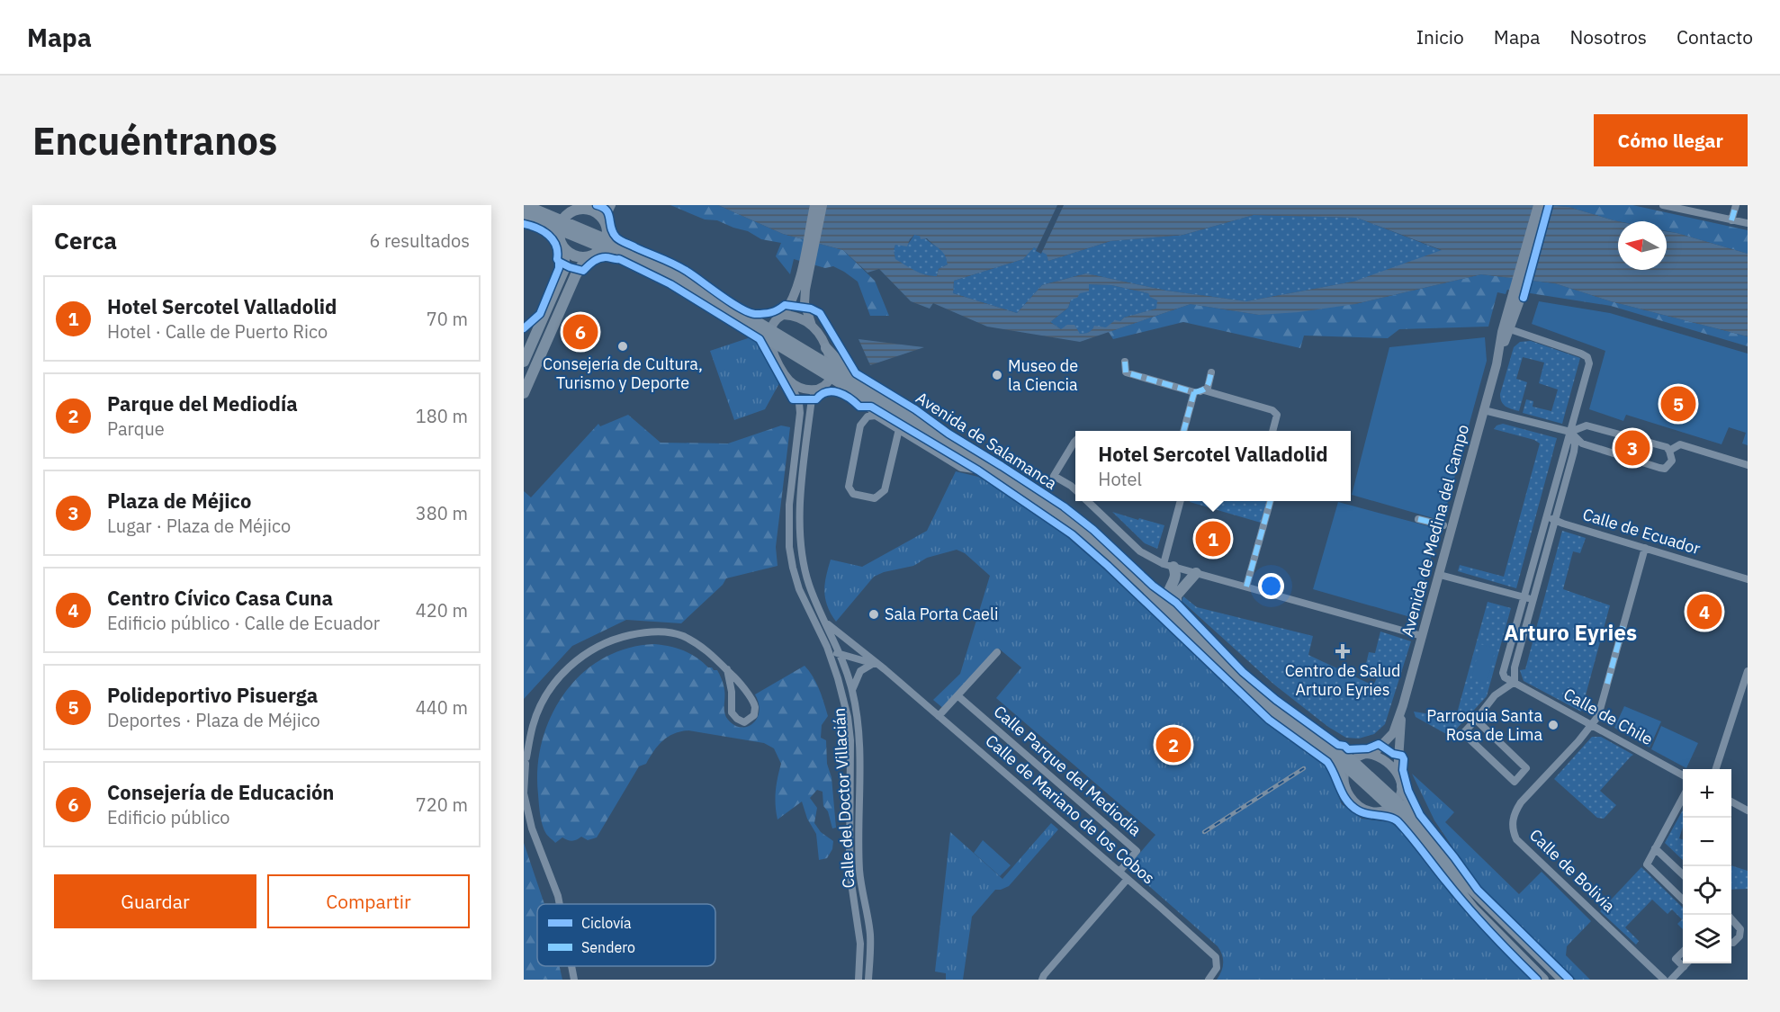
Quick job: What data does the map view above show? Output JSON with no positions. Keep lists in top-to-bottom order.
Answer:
{
  "streets": {
    "highway": ["Avenida de Salamanca"],
    "main road": ["Avenida de Medina del Campo"],
    "street": [
      "Calle de Ecuador",
      "Calle de Chile",
      "Calle Parque del Mediodía",
      "Calle del Doctor Villacián",
      "Calle de Mariano de los Cobos",
      "Calle de Bolivia"
    ]
  },
  "crossings": [
    ["Calle de Chile", "Calle de Bolivia"],
    ["Calle Parque del Mediodía", "Calle de Mariano de los Cobos"],
    ["Calle del Doctor Villacián", "Calle de Mariano de los Cobos"]
  ],
  "districts": ["Arturo Eyries"],
  "places": {
    "other": [
      "Consejería de Cultura, Turismo y Deporte",
      "Museo de la Ciencia",
      "Sala Porta Caeli",
      "Parroquia Santa Rosa de Lima"
    ],
    "health": ["Centro de Salud Arturo Eyries"]
  },
  "legend": ["Ciclovía", "Sendero"],
  "north": "left",
  "page": {
    "header": "Mapa",
    "nav": [
      "Inicio",
      "Mapa",
      "Nosotros",
      "Contacto"
    ],
    "buttons": [
      "Cómo llegar",
      ["Guardar", "Compartir"]
    ],
    "title": "Encuéntranos",
    "heading": ["Cerca", "6 resultados"],
    "list": [
      {
        "mark": "1",
        "name": "Hotel Sercotel Valladolid",
        "note": "Hotel · Calle de Puerto Rico",
        "value": "70 m"
      },
      {
        "mark": "2",
        "name": "Parque del Mediodía",
        "note": "Parque",
        "value": "180 m"
      },
      {
        "mark": "3",
        "name": "Plaza de Méjico",
        "note": "Lugar · Plaza de Méjico",
        "value": "380 m"
      },
      {
        "mark": "4",
        "name": "Centro Cívico Casa Cuna",
        "note": "Edificio público · Calle de Ecuador",
        "value": "420 m"
      },
      {
        "mark": "5",
        "name": "Polideportivo Pisuerga",
        "note": "Deportes · Plaza de Méjico",
        "value": "440 m"
      },
      {
        "mark": "6",
        "name": "Consejería de Educación",
        "note": "Edificio público",
        "value": "720 m"
      }
    ],
    "pins": [
      "6",
      "5",
      "3",
      "1",
      "4",
      "2"
    ],
    "popup": ["Hotel Sercotel Valladolid", "Hotel"],
    "map_buttons": ["+", "−"]
  }
}
